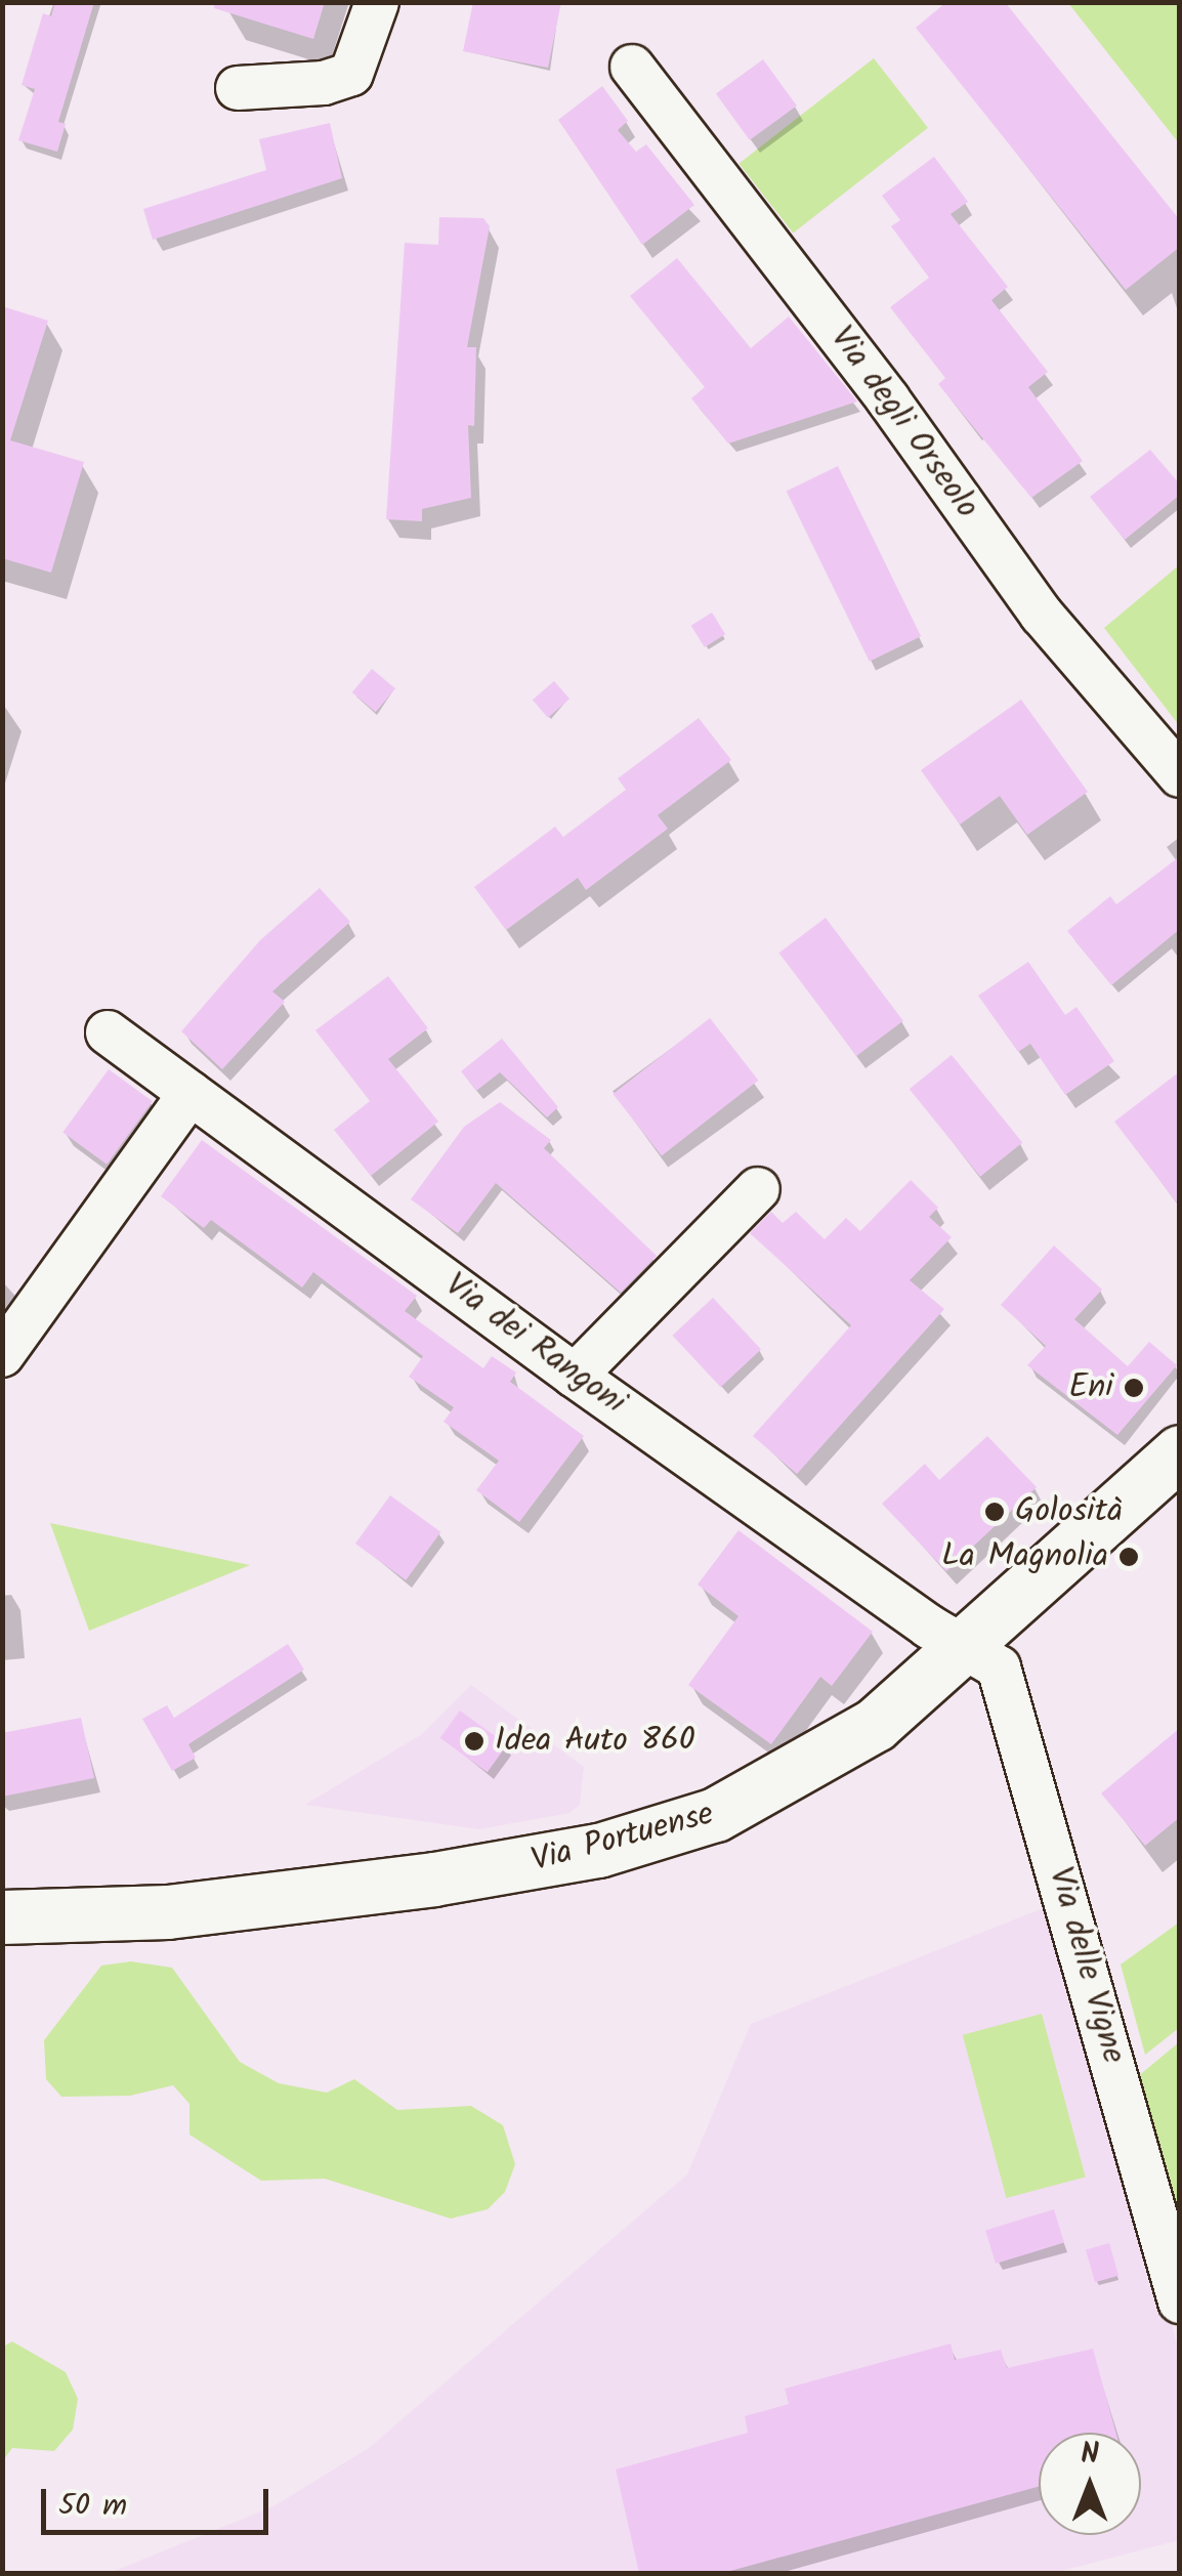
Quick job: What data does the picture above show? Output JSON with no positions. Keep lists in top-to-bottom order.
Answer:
{
  "streets": {
    "main road": ["Via Portuense"],
    "street": ["Via degli Orseolo", "Via dei Rangoni", "Via delle Vigne"]
  },
  "crossings": [
    ["Via dei Rangoni", "Via Portuense"],
    ["Via dei Rangoni", "Via delle Vigne"],
    ["Via Portuense", "Via delle Vigne"]
  ],
  "places": [
    "Eni",
    "Golosità",
    "La Magnolia",
    "Idea Auto 860"
  ],
  "scale_bar": "50 m",
  "north": "top"
}
